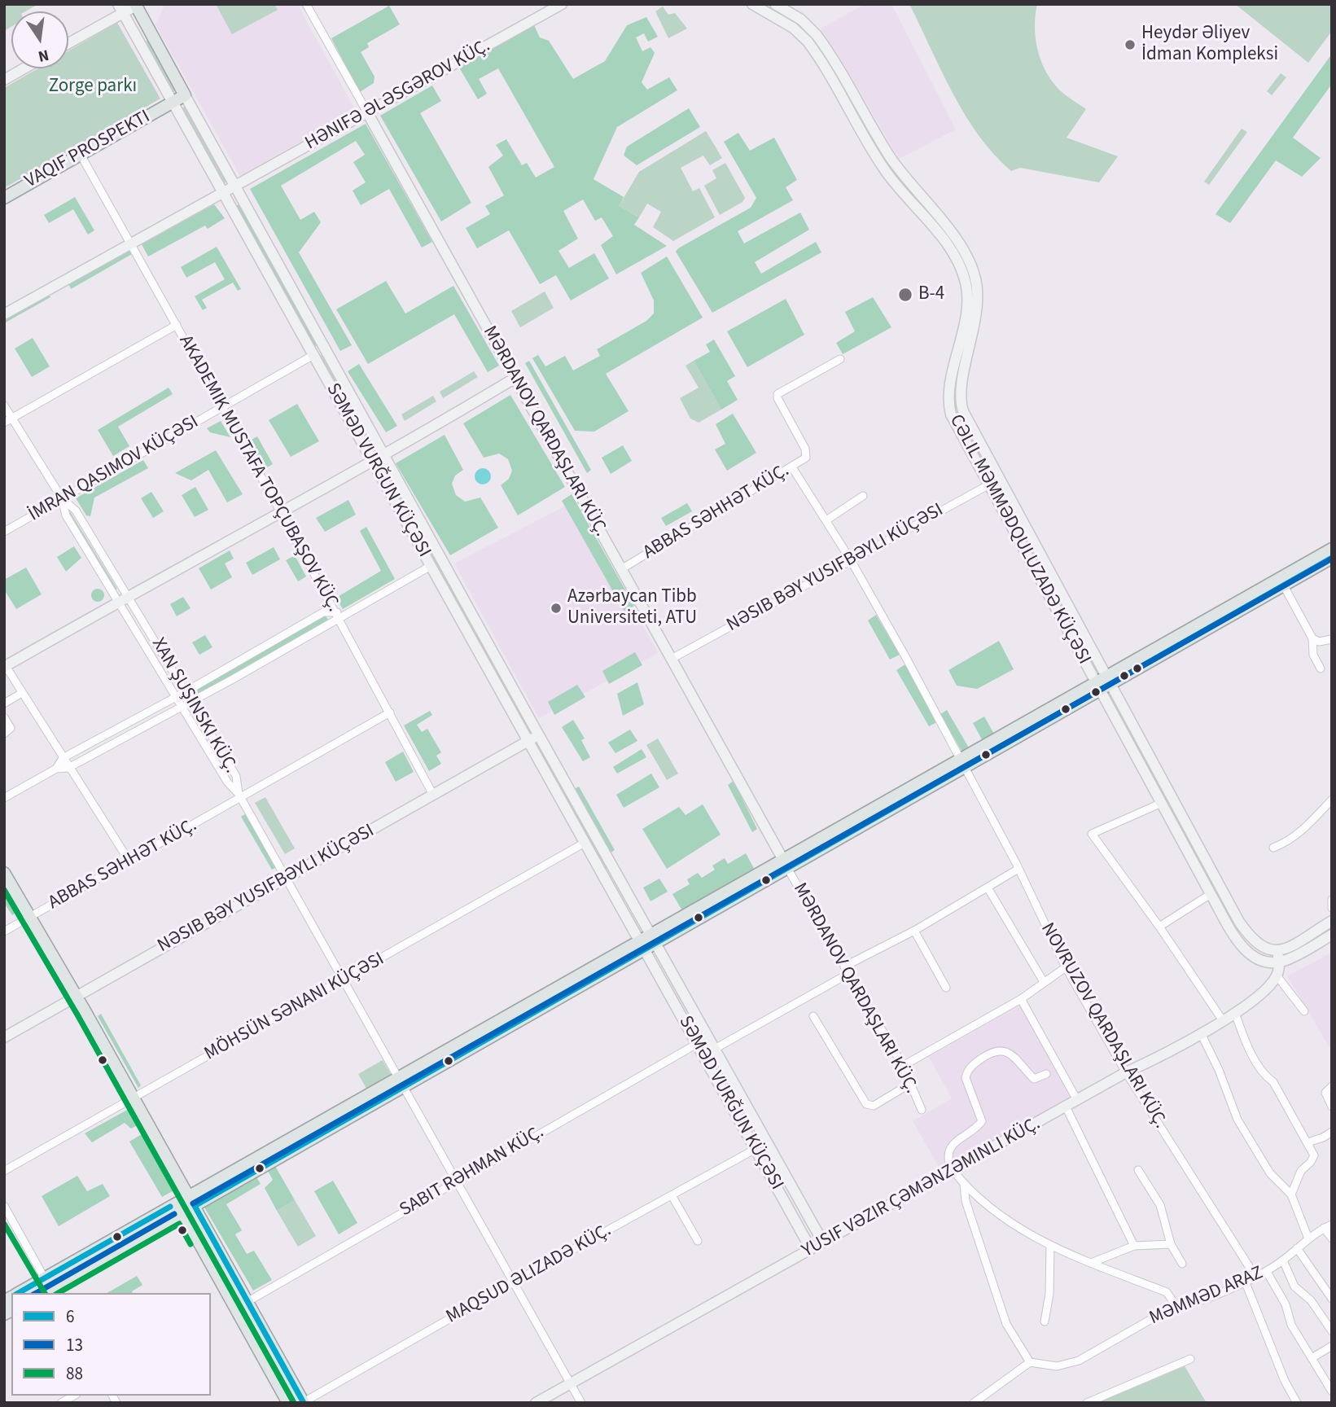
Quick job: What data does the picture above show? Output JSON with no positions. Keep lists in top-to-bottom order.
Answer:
{
  "streets": {
    "main road": [
      "HƏNIFƏ ƏLƏSGƏROV KÜÇ.",
      "VAQIF PROSPEKTI",
      "SƏMƏD VURĞUN KÜÇƏSI",
      "CƏLIL MƏMMƏDQULUZADƏ KÜÇƏSI",
      "NƏSIB BƏY YUSIFBƏYLI KÜÇƏSI",
      "YUSIF VƏZIR ÇƏMƏNZƏMINLI KÜÇ."
    ],
    "street": [
      "AKADEMIK MUSTAFA TOPÇUBAŞOV KÜÇ.",
      "ABBAS SƏHHƏT KÜÇ.",
      "XAN ŞUŞINSKI KÜÇ.",
      "MÖHSÜN SƏNANI KÜÇƏSI",
      "SABIT RƏHMAN KÜÇ.",
      "MAQSUD ƏLIZADƏ KÜÇ.",
      "MƏMMƏD ARAZ"
    ]
  },
  "crossings": [
    ["HƏNIFƏ ƏLƏSGƏROV KÜÇ.", "SƏMƏD VURĞUN KÜÇƏSI"],
    ["VAQIF PROSPEKTI", "SƏMƏD VURĞUN KÜÇƏSI"],
    ["VAQIF PROSPEKTI", "AKADEMIK MUSTAFA TOPÇUBAŞOV KÜÇ."],
    ["SƏMƏD VURĞUN KÜÇƏSI", "NƏSIB BƏY YUSIFBƏYLI KÜÇƏSI"],
    ["SƏMƏD VURĞUN KÜÇƏSI", "MÖHSÜN SƏNANI KÜÇƏSI"],
    ["SƏMƏD VURĞUN KÜÇƏSI", "SABIT RƏHMAN KÜÇ."],
    ["SƏMƏD VURĞUN KÜÇƏSI", "YUSIF VƏZIR ÇƏMƏNZƏMINLI KÜÇ."],
    ["SƏMƏD VURĞUN KÜÇƏSI", "MAQSUD ƏLIZADƏ KÜÇ."],
    ["AKADEMIK MUSTAFA TOPÇUBAŞOV KÜÇ.", "ABBAS SƏHHƏT KÜÇ."],
    ["AKADEMIK MUSTAFA TOPÇUBAŞOV KÜÇ.", "NƏSIB BƏY YUSIFBƏYLI KÜÇƏSI"],
    ["ABBAS SƏHHƏT KÜÇ.", "XAN ŞUŞINSKI KÜÇ."],
    ["CƏLIL MƏMMƏDQULUZADƏ KÜÇƏSI", "NƏSIB BƏY YUSIFBƏYLI KÜÇƏSI"],
    ["NƏSIB BƏY YUSIFBƏYLI KÜÇƏSI", "XAN ŞUŞINSKI KÜÇ."],
    ["XAN ŞUŞINSKI KÜÇ.", "MÖHSÜN SƏNANI KÜÇƏSI"],
    ["XAN ŞUŞINSKI KÜÇ.", "SABIT RƏHMAN KÜÇ."],
    ["XAN ŞUŞINSKI KÜÇ.", "YUSIF VƏZIR ÇƏMƏNZƏMINLI KÜÇ."],
    ["XAN ŞUŞINSKI KÜÇ.", "MAQSUD ƏLIZADƏ KÜÇ."]
  ],
  "parks": ["Zorge parkı"],
  "places": ["Heydər Əliyev İdman Kompleksi", "B-4", "Azərbaycan Tibb Universiteti, ATU"],
  "lines": ["transit line 6", "transit line 13", "transit line 88"],
  "legend": ["6", "13", "88"],
  "north": "bottom"
}
